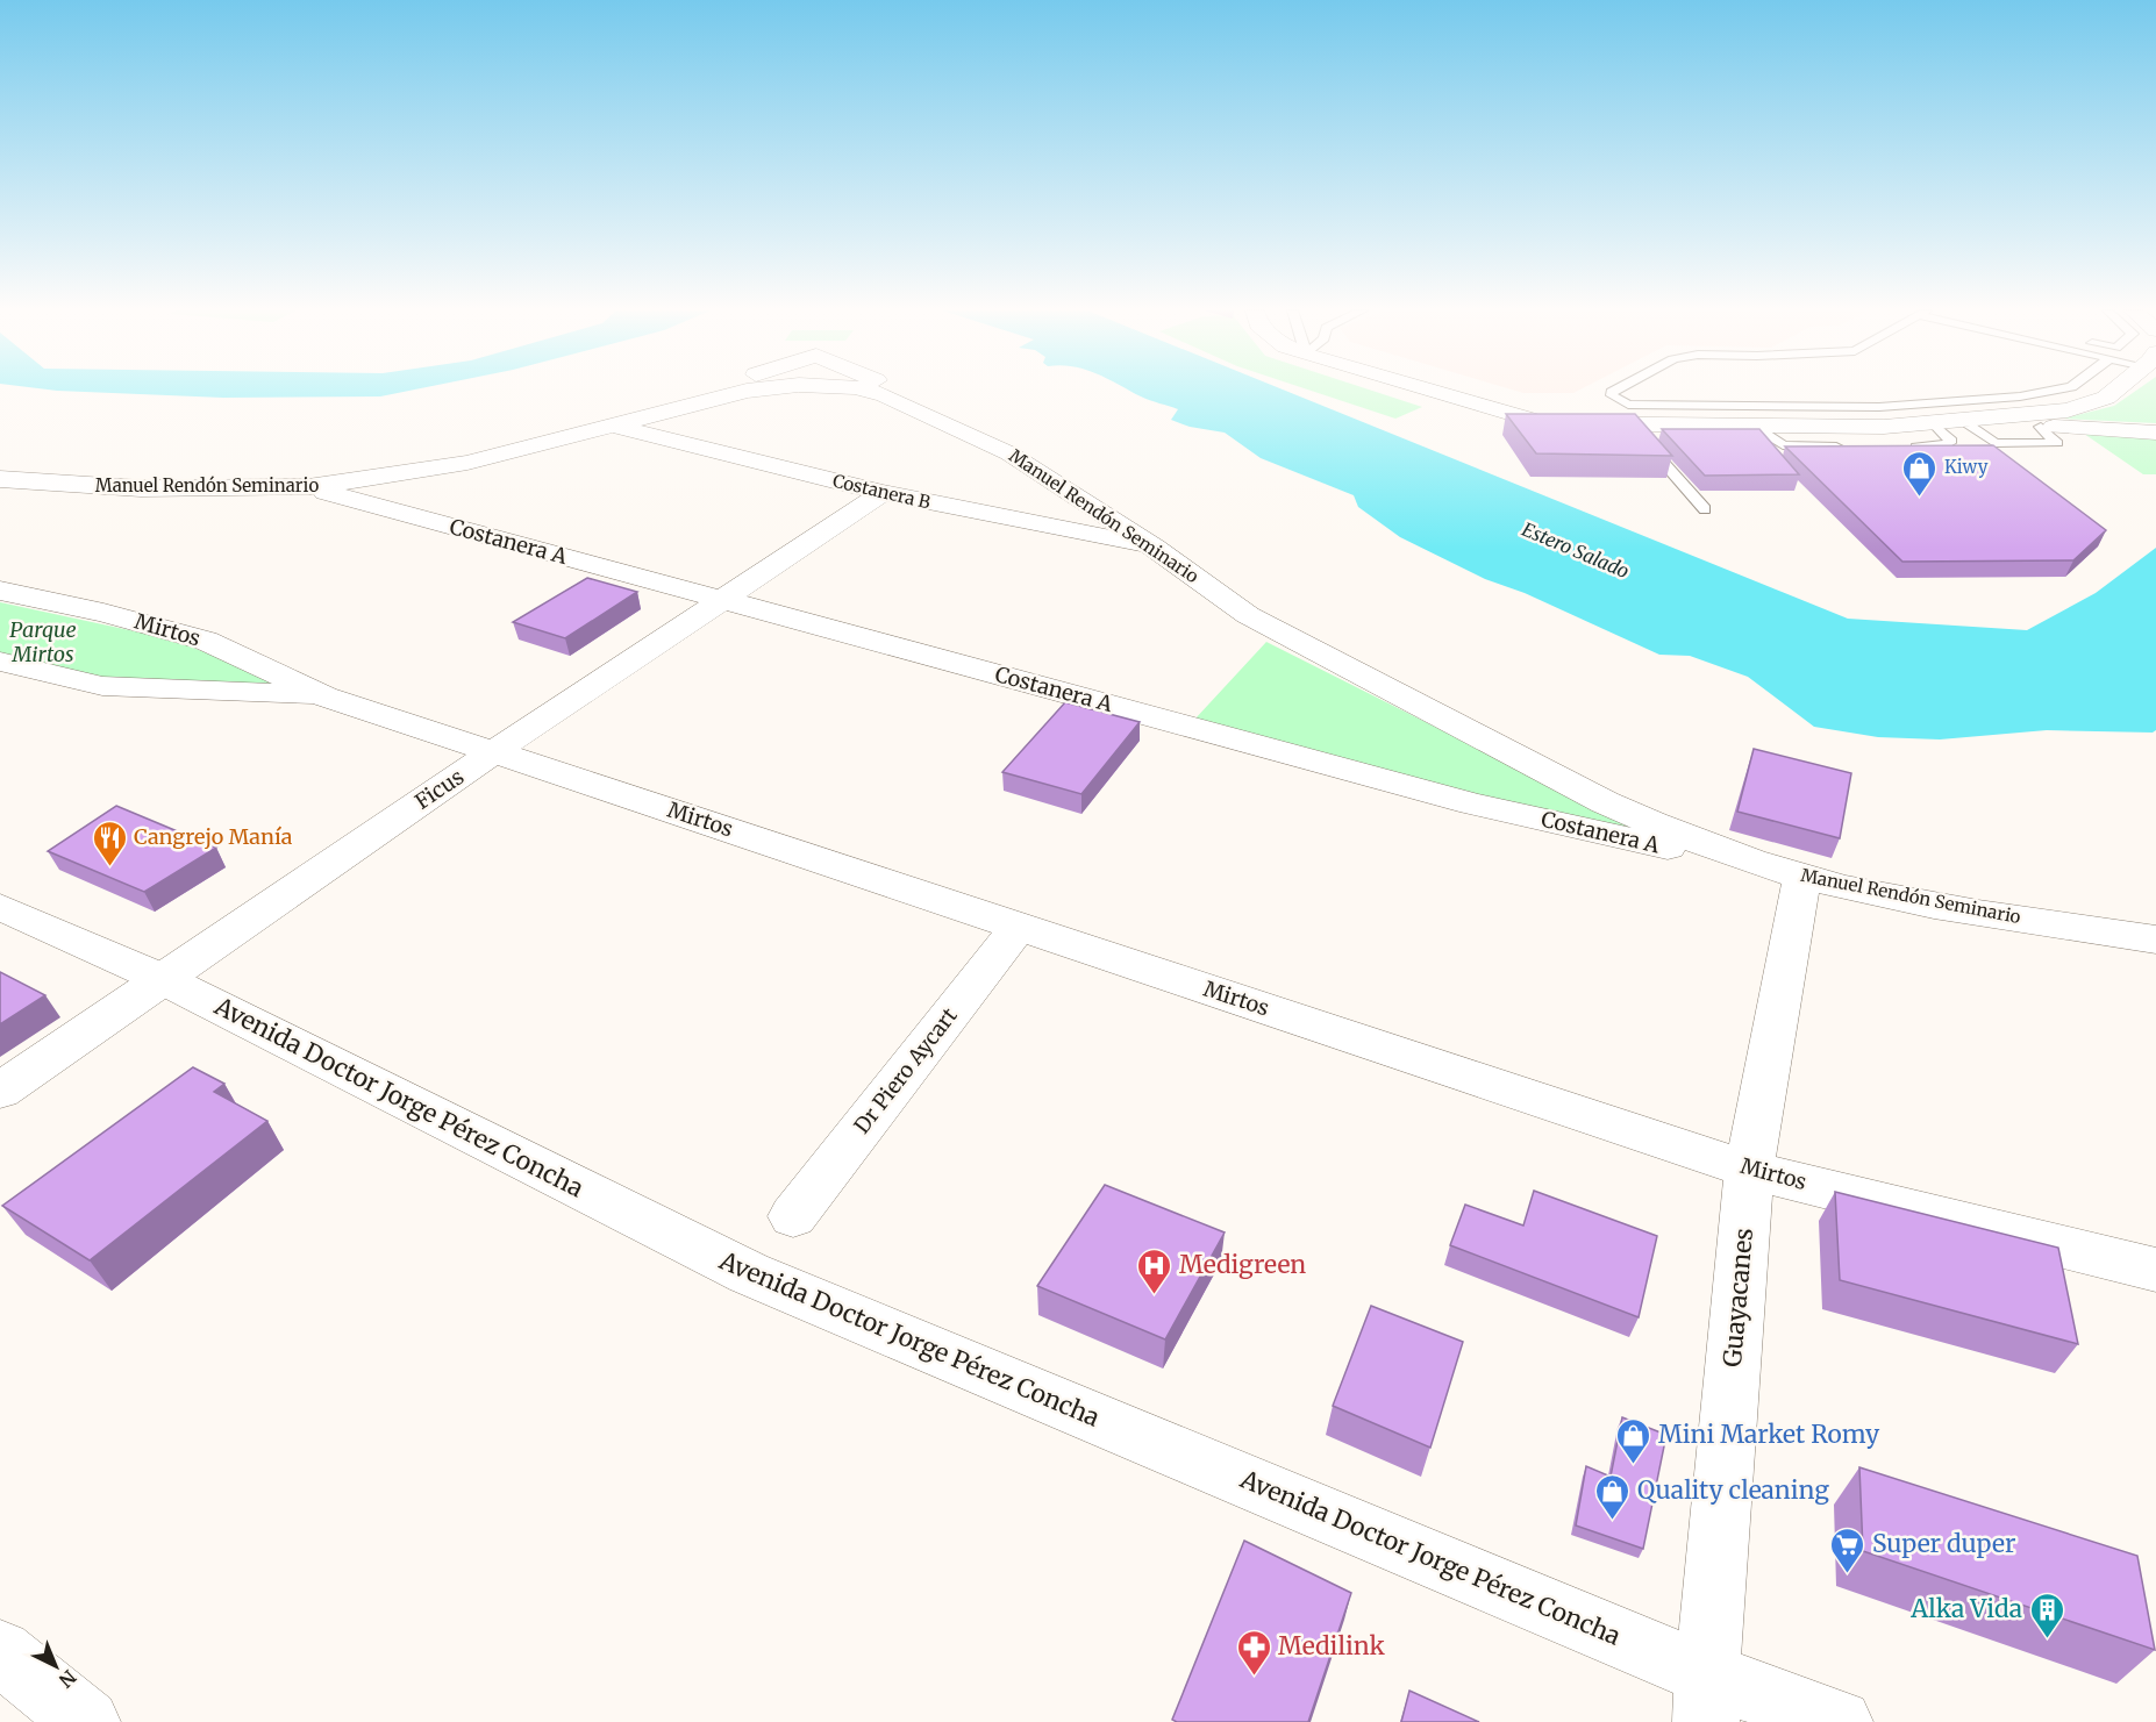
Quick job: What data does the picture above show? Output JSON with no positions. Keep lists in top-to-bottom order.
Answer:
{
  "streets": {
    "street": [
      "Manuel Rendón Seminario",
      "Costanera B",
      "Costanera A",
      "Mirtos",
      "Ficus",
      "Dr Piero Aycart",
      "Avenida Doctor Jorge Pérez Concha",
      "Guayacanes"
    ]
  },
  "crossings": [
    ["Manuel Rendón Seminario", "Costanera B"],
    ["Manuel Rendón Seminario", "Costanera A"],
    ["Manuel Rendón Seminario", "Guayacanes"],
    ["Costanera B", "Ficus"],
    ["Costanera A", "Ficus"],
    ["Costanera A", "Guayacanes"],
    ["Mirtos", "Ficus"],
    ["Mirtos", "Dr Piero Aycart"],
    ["Mirtos", "Guayacanes"],
    ["Ficus", "Avenida Doctor Jorge Pérez Concha"],
    ["Avenida Doctor Jorge Pérez Concha", "Guayacanes"]
  ],
  "water": ["Estero Salado"],
  "parks": ["Parque Mirtos"],
  "places": {
    "shop": ["Kiwy", "Mini Market Romy", "Quality cleaning"],
    "restaurant": ["Cangrejo Manía"],
    "hospital": ["Medigreen"],
    "supermarket": ["Super duper"],
    "building": ["Alka Vida"],
    "pharmacy": ["Medilink"]
  },
  "north": "bottom right"
}
